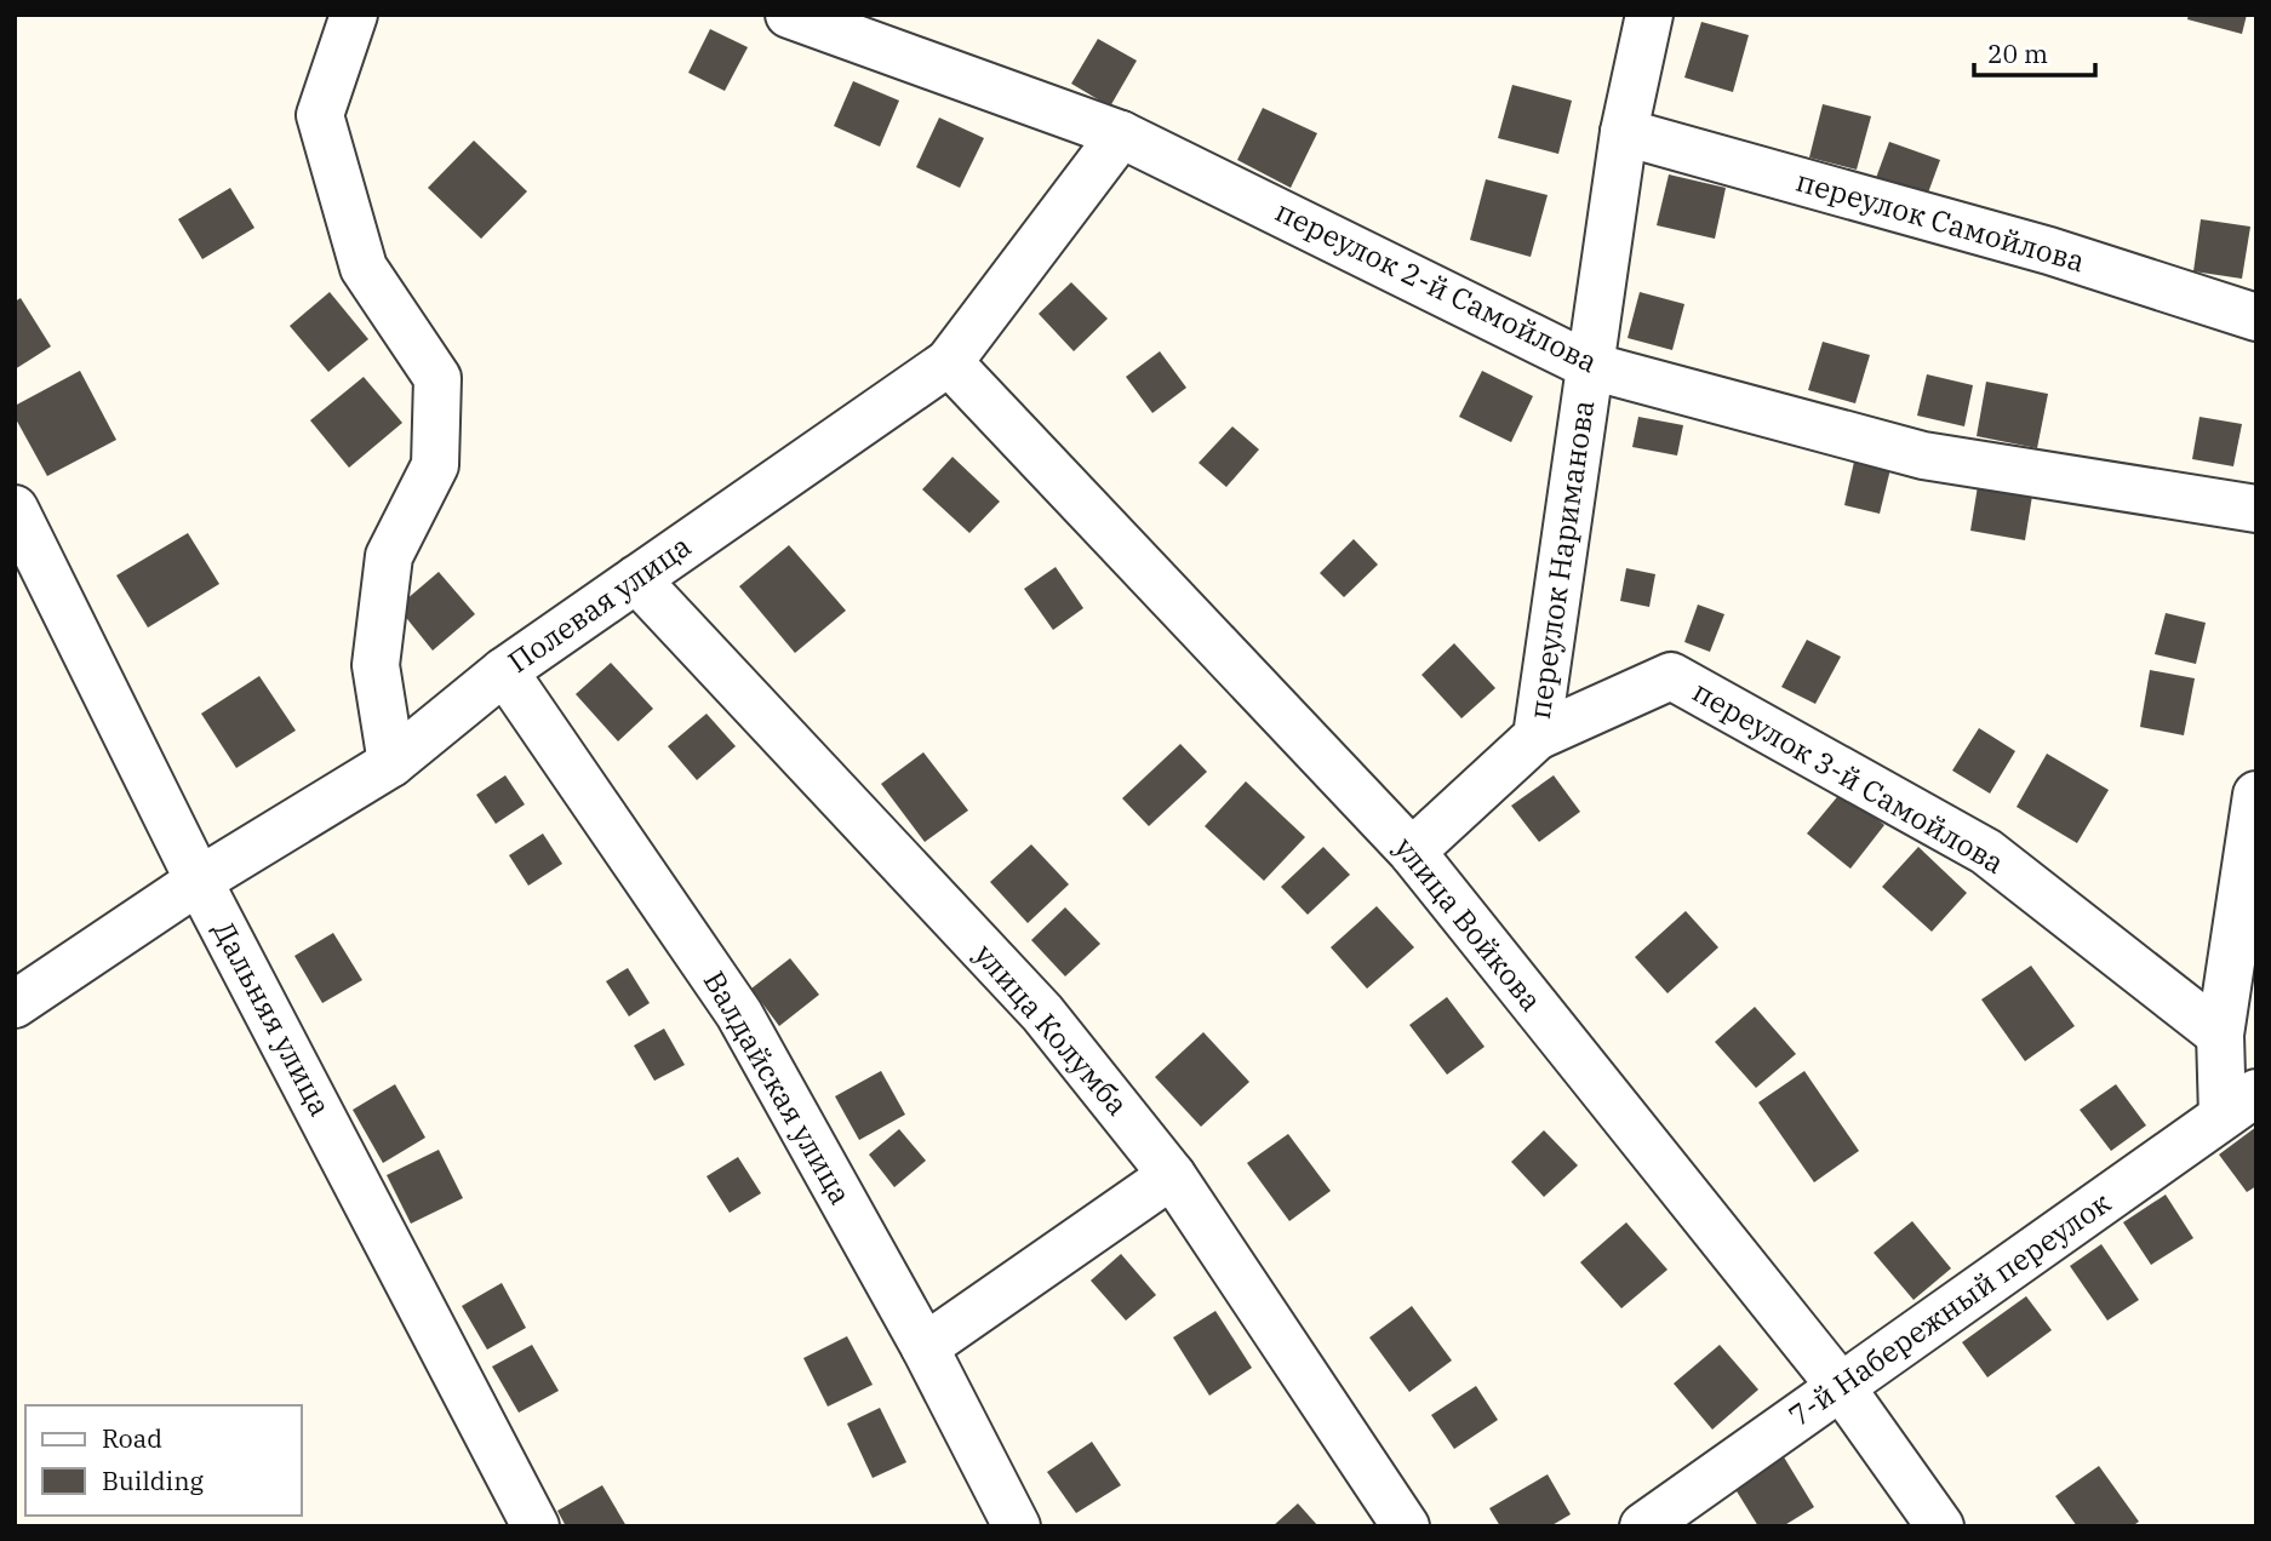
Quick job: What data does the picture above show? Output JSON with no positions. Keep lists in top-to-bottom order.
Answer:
{
  "streets": {
    "street": [
      "переулок Самойлова",
      "переулок 2-й Самойлова",
      "переулок Нариманова",
      "Полевая улица",
      "переулок 3-й Самойлова",
      "улица Войкова",
      "Дальняя улица",
      "улица Колумба",
      "Валдайская улица",
      "7-й Набережный переулок"
    ]
  },
  "crossings": [
    ["переулок Самойлова", "переулок Нариманова"],
    ["переулок 2-й Самойлова", "переулок Нариманова"],
    ["переулок 2-й Самойлова", "Полевая улица"],
    ["переулок Нариманова", "переулок 3-й Самойлова"],
    ["переулок Нариманова", "улица Войкова"],
    ["Полевая улица", "улица Войкова"],
    ["Полевая улица", "Дальняя улица"],
    ["Полевая улица", "улица Колумба"],
    ["Полевая улица", "Валдайская улица"],
    ["улица Войкова", "7-й Набережный переулок"]
  ],
  "legend": ["Road", "Building"],
  "scale_bar": "20 m"
}
